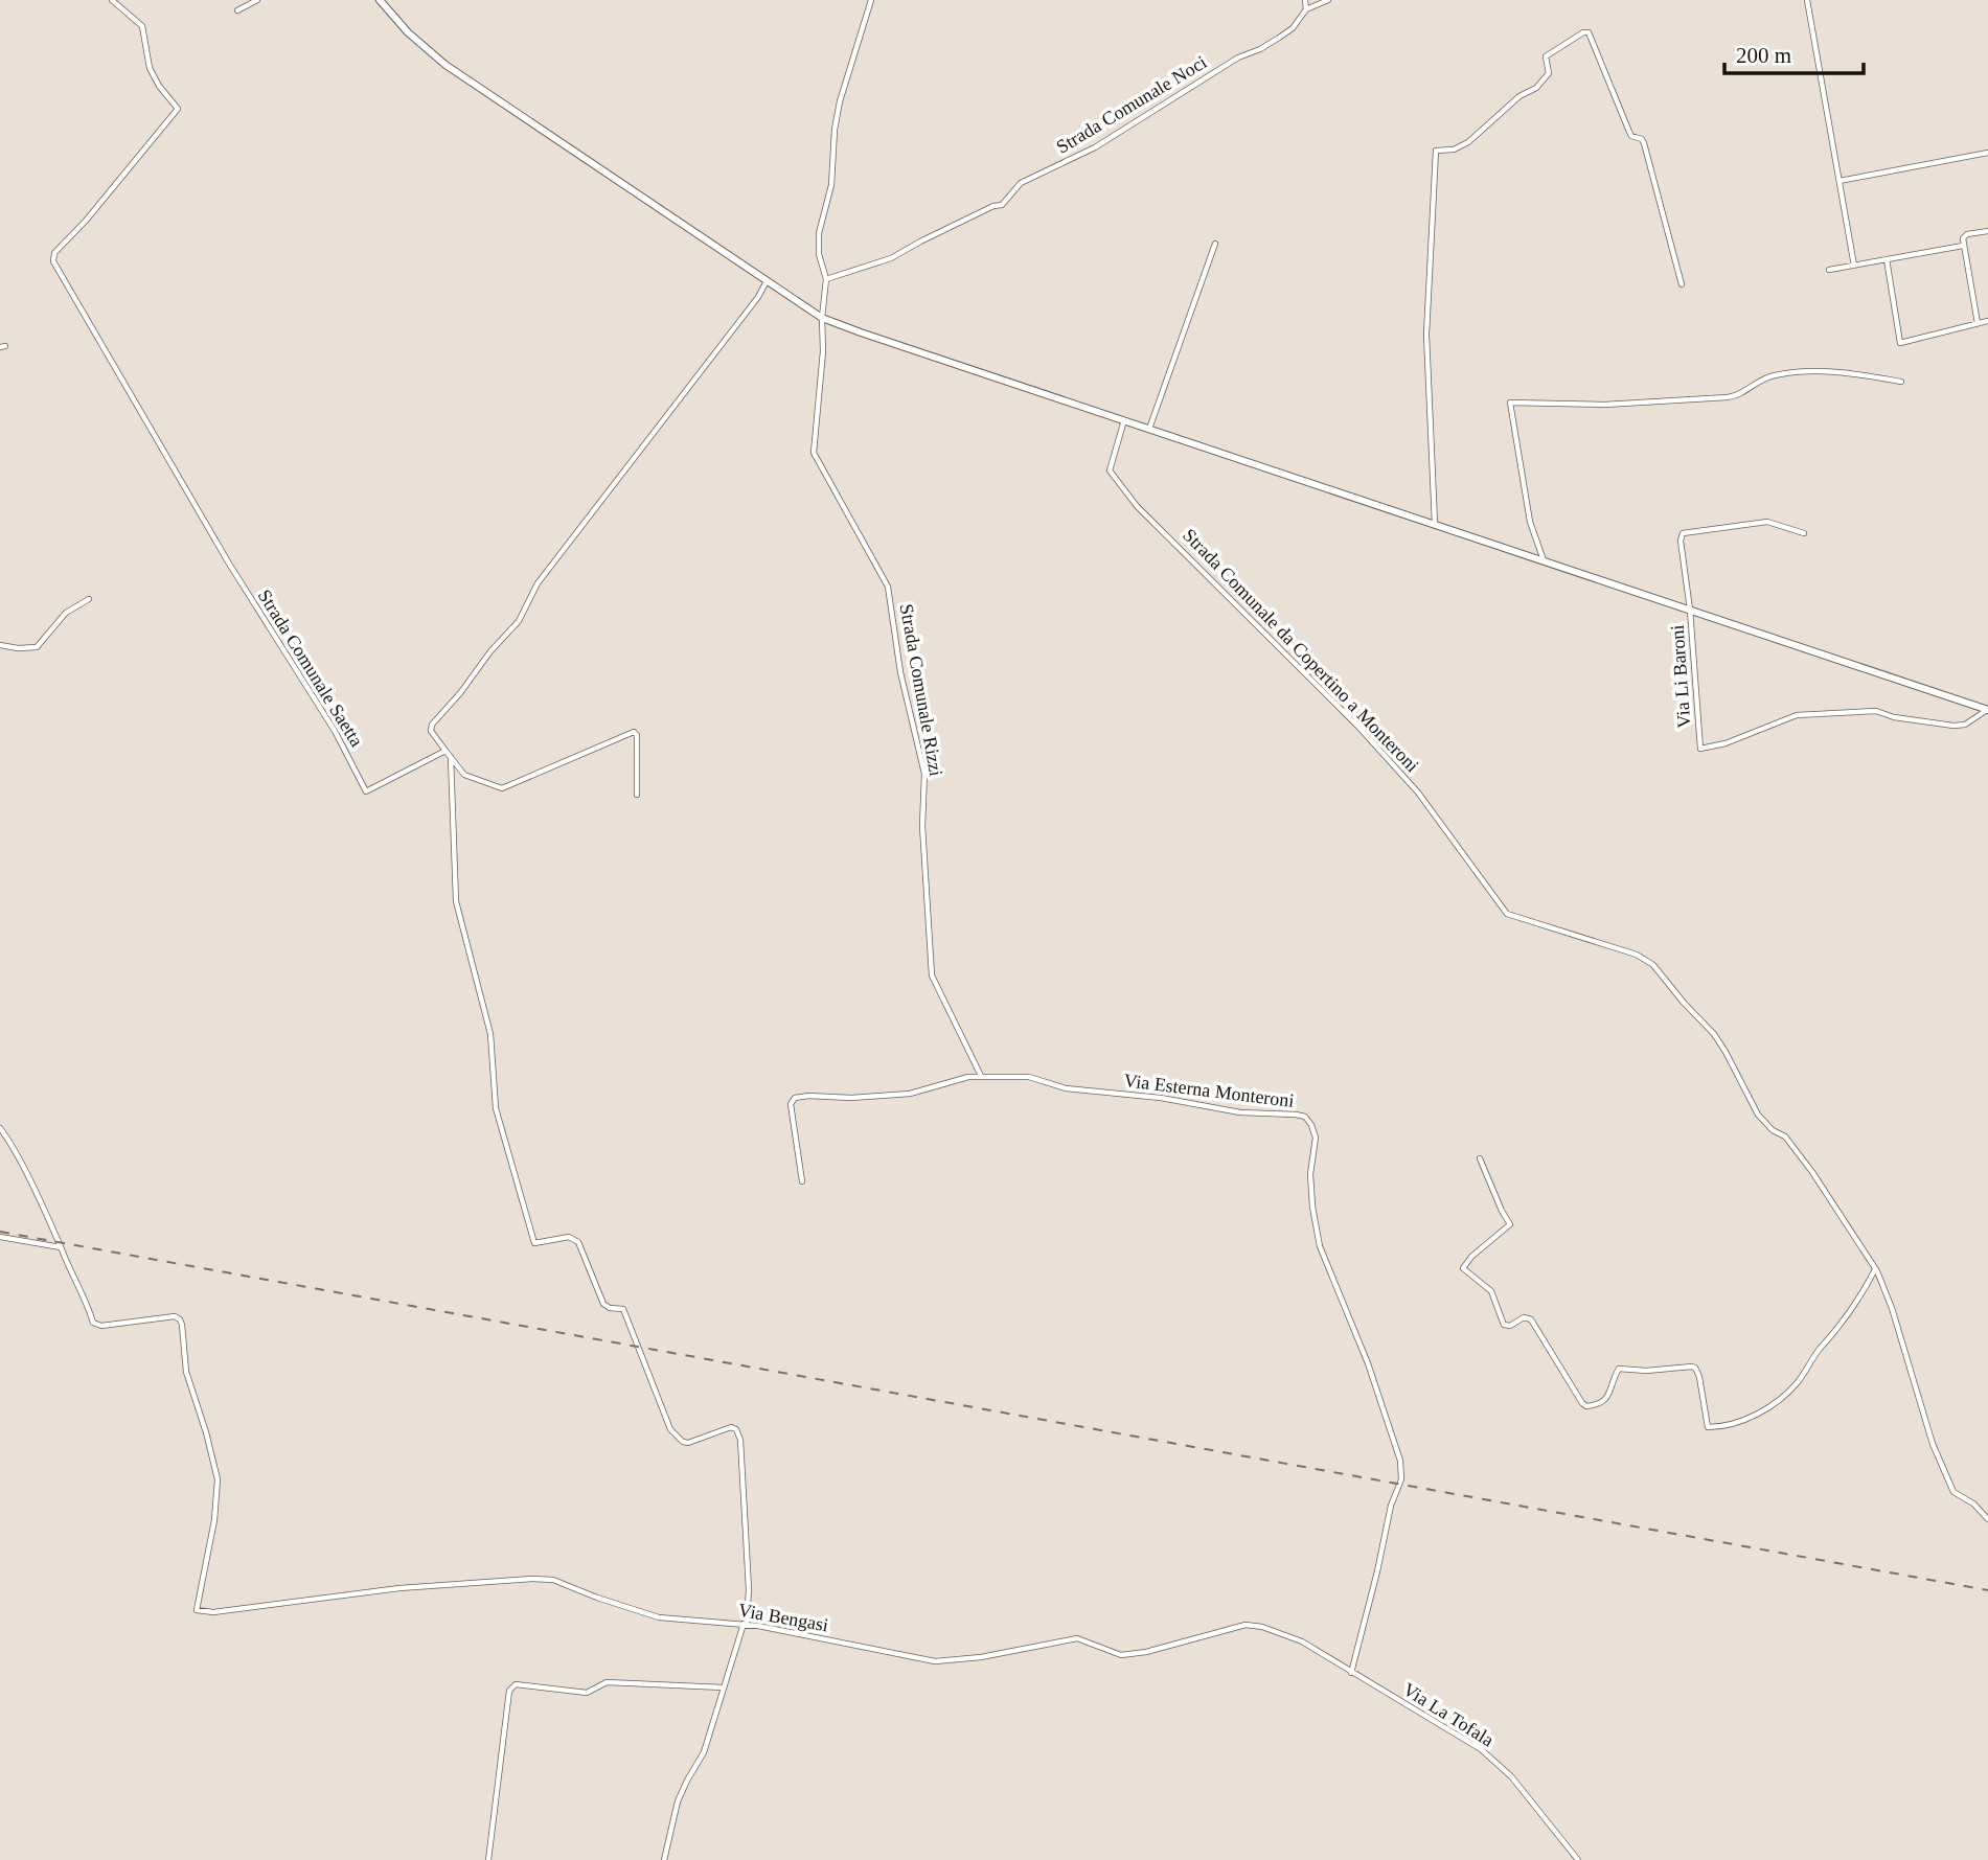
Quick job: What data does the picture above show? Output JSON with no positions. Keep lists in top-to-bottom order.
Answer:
{
  "streets": {
    "street": [
      "Strada Comunale Noci",
      "Strada Comunale da Copertino a Monteroni",
      "Strada Comunale Saetta",
      "Via Li Baroni",
      "Strada Comunale Rizzi",
      "Via Esterna Monteroni",
      "Via Bengasi",
      "Via La Tofala"
    ]
  },
  "crossings": [
    ["Strada Comunale Noci", "Strada Comunale Rizzi"],
    ["Strada Comunale Rizzi", "Via Esterna Monteroni"],
    ["Via Esterna Monteroni", "Via Bengasi"],
    ["Via Esterna Monteroni", "Via La Tofala"],
    ["Via Bengasi", "Via La Tofala"]
  ],
  "scale_bar": "200 m"
}
